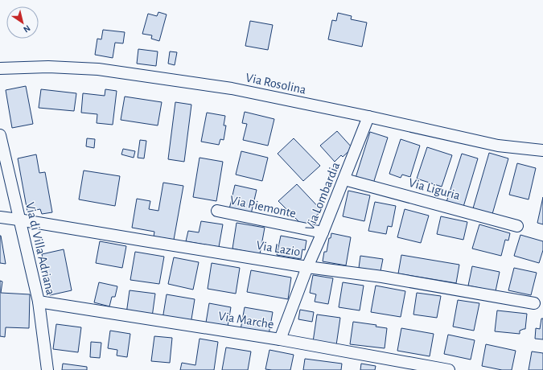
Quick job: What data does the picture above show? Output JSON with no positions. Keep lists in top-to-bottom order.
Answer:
{
  "streets": {
    "street": [
      "Via Rosolina",
      "Via Liguria",
      "Via Lombardia",
      "Via Piemonte",
      "Via di Villa Adriana",
      "Via Lazio",
      "Via Marche"
    ]
  },
  "crossings": [
    ["Via Rosolina", "Via Lombardia"],
    ["Via Liguria", "Via Lombardia"],
    ["Via Lombardia", "Via Piemonte"],
    ["Via Lombardia", "Via Lazio"],
    ["Via Lombardia", "Via Marche"],
    ["Via di Villa Adriana", "Via Lazio"],
    ["Via di Villa Adriana", "Via Marche"]
  ],
  "north": "bottom right"
}
